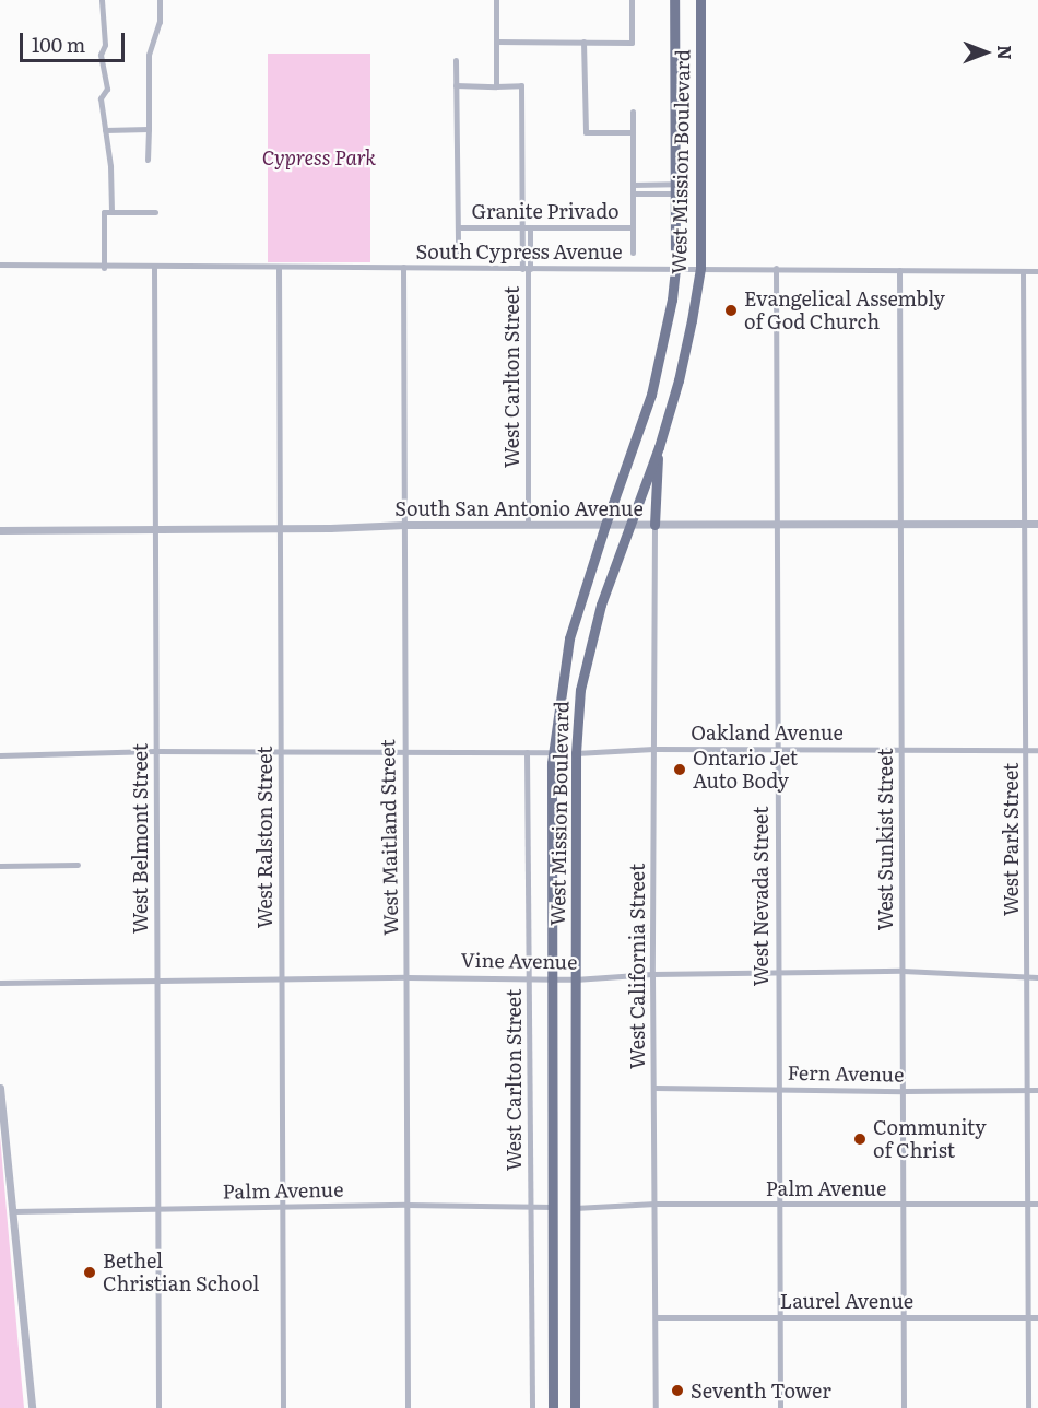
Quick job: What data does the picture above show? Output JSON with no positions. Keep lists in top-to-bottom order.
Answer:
{
  "streets": {
    "main road": ["West Mission Boulevard"],
    "street": [
      "Granite Privado",
      "South Cypress Avenue",
      "West Carlton Street",
      "South San Antonio Avenue",
      "Oakland Avenue",
      "West Ralston Street",
      "West Maitland Street",
      "West Belmont Street",
      "West Sunkist Street",
      "West Park Street",
      "West Nevada Street",
      "Vine Avenue",
      "West California Street",
      "Fern Avenue",
      "Palm Avenue",
      "Laurel Avenue"
    ]
  },
  "crossings": [
    ["West Mission Boulevard", "Granite Privado"],
    ["West Mission Boulevard", "South Cypress Avenue"],
    ["West Mission Boulevard", "South San Antonio Avenue"],
    ["West Mission Boulevard", "Oakland Avenue"],
    ["West Mission Boulevard", "Vine Avenue"],
    ["West Mission Boulevard", "Palm Avenue"],
    ["South Cypress Avenue", "West Carlton Street"],
    ["South Cypress Avenue", "West Ralston Street"],
    ["South Cypress Avenue", "West Maitland Street"],
    ["South Cypress Avenue", "West Belmont Street"],
    ["South Cypress Avenue", "West Sunkist Street"],
    ["South Cypress Avenue", "West Park Street"],
    ["South Cypress Avenue", "West Nevada Street"],
    ["West Carlton Street", "South San Antonio Avenue"],
    ["West Carlton Street", "Vine Avenue"],
    ["West Carlton Street", "Palm Avenue"],
    ["South San Antonio Avenue", "West Ralston Street"],
    ["South San Antonio Avenue", "West Maitland Street"],
    ["South San Antonio Avenue", "West Belmont Street"],
    ["South San Antonio Avenue", "West Sunkist Street"],
    ["South San Antonio Avenue", "West Park Street"],
    ["South San Antonio Avenue", "West Nevada Street"],
    ["South San Antonio Avenue", "West California Street"],
    ["Oakland Avenue", "West Sunkist Street"],
    ["Oakland Avenue", "West Park Street"],
    ["Oakland Avenue", "West Nevada Street"],
    ["Oakland Avenue", "West California Street"],
    ["West Ralston Street", "Vine Avenue"],
    ["West Ralston Street", "Palm Avenue"],
    ["West Maitland Street", "Vine Avenue"],
    ["West Maitland Street", "Palm Avenue"],
    ["West Belmont Street", "Vine Avenue"],
    ["West Belmont Street", "Palm Avenue"],
    ["West Sunkist Street", "Vine Avenue"],
    ["West Sunkist Street", "Fern Avenue"],
    ["West Sunkist Street", "Palm Avenue"],
    ["West Sunkist Street", "Laurel Avenue"],
    ["West Park Street", "Vine Avenue"],
    ["West Park Street", "Fern Avenue"],
    ["West Park Street", "Palm Avenue"],
    ["West Park Street", "Laurel Avenue"],
    ["West Nevada Street", "Vine Avenue"],
    ["West Nevada Street", "Fern Avenue"],
    ["West Nevada Street", "Palm Avenue"],
    ["West Nevada Street", "Laurel Avenue"],
    ["Vine Avenue", "West California Street"],
    ["West California Street", "Fern Avenue"],
    ["West California Street", "Palm Avenue"],
    ["West California Street", "Laurel Avenue"]
  ],
  "parks": ["Cypress Park"],
  "places": [
    "Evangelical Assembly of God Church",
    "Ontario Jet Auto Body",
    "Community of Christ",
    "Bethel Christian School",
    "Seventh Tower"
  ],
  "scale_bar": "100 m",
  "north": "right"
}
